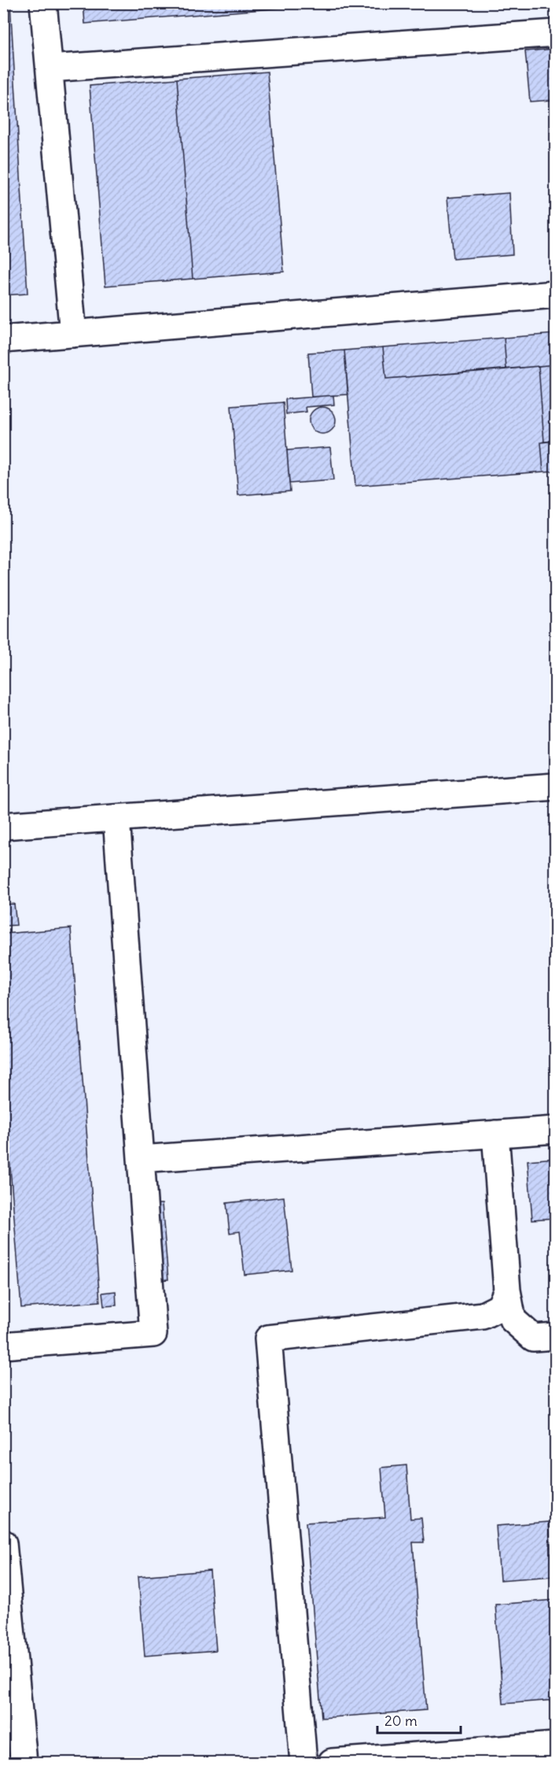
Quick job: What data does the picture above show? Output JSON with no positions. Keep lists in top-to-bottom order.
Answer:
{
  "scale_bar": "20 m"
}
